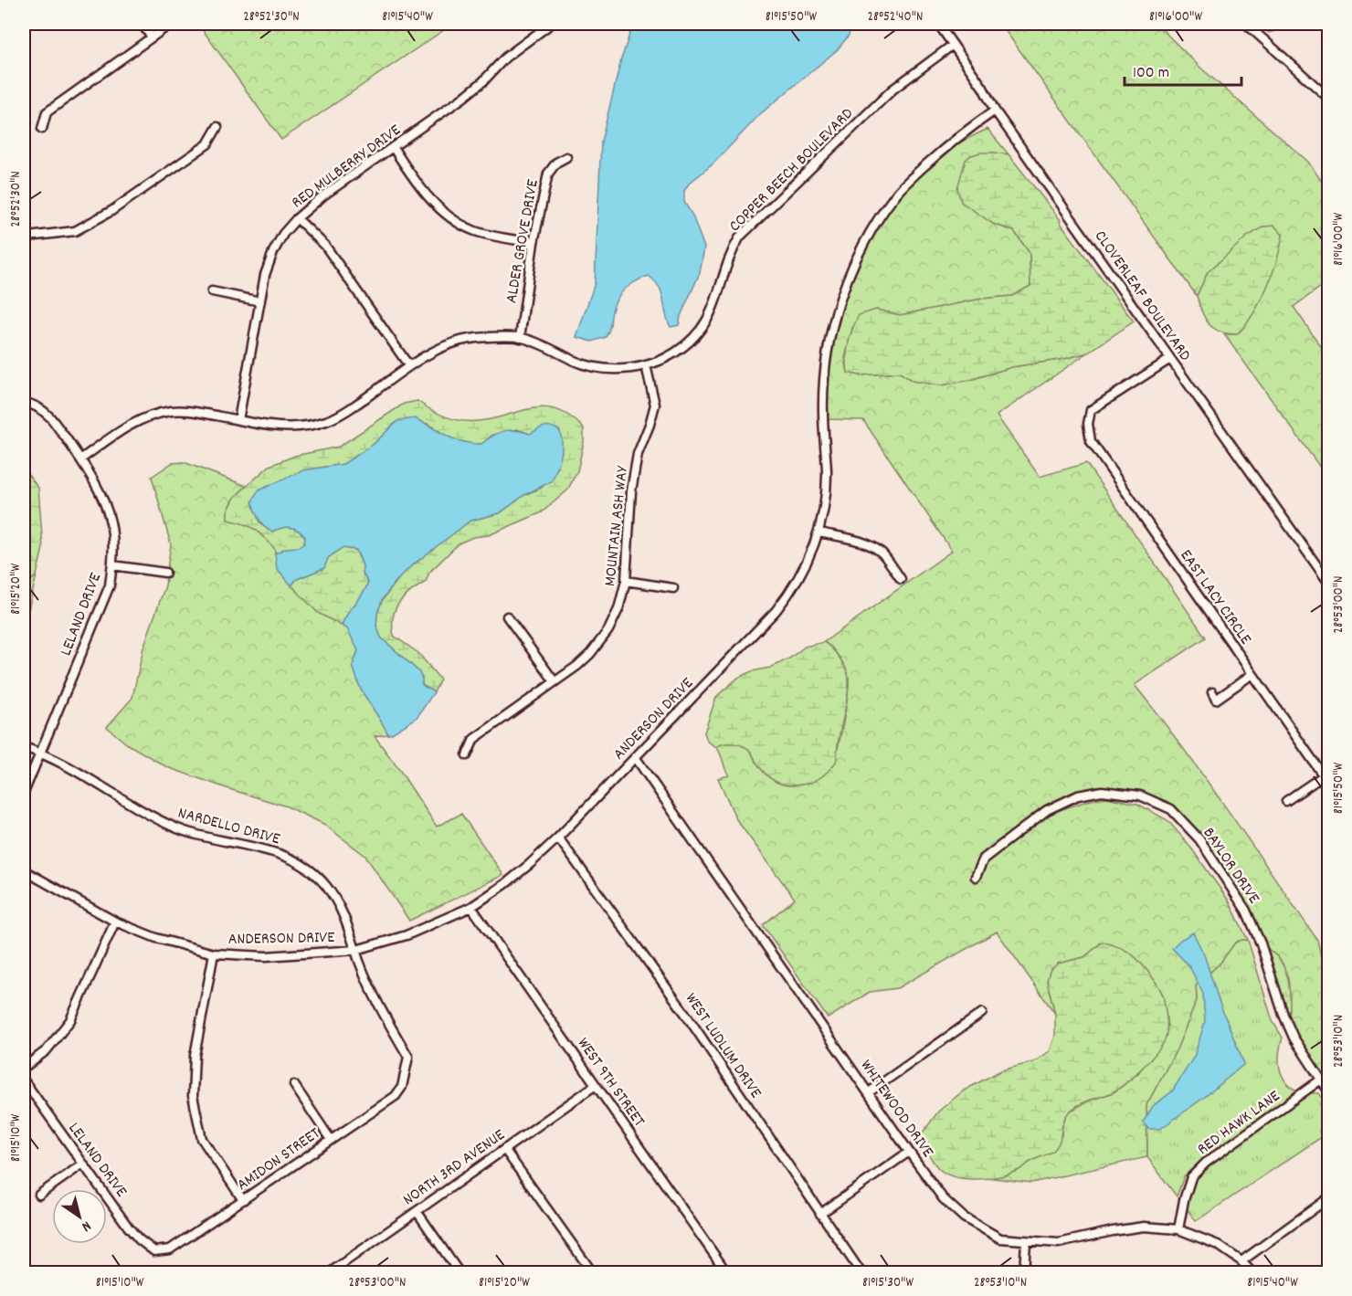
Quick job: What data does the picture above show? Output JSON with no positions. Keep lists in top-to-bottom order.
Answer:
{
  "streets": {
    "street": [
      "RED MULBERRY DRIVE",
      "COPPER BEECH BOULEVARD",
      "ALDER GROVE DRIVE",
      "CLOVERLEAF BOULEVARD",
      "MOUNTAIN ASH WAY",
      "EAST LACY CIRCLE",
      "LELAND DRIVE",
      "ANDERSON DRIVE",
      "NARDELLO DRIVE",
      "BAYLOR DRIVE",
      "WEST LUDLUM DRIVE",
      "WEST 9TH STREET",
      "WHITEWOOD DRIVE",
      "RED HAWK LANE",
      "AMIDON STREET",
      "NORTH 3RD AVENUE"
    ]
  },
  "crossings": [
    ["RED MULBERRY DRIVE", "COPPER BEECH BOULEVARD"],
    ["COPPER BEECH BOULEVARD", "ALDER GROVE DRIVE"],
    ["COPPER BEECH BOULEVARD", "CLOVERLEAF BOULEVARD"],
    ["COPPER BEECH BOULEVARD", "MOUNTAIN ASH WAY"],
    ["COPPER BEECH BOULEVARD", "LELAND DRIVE"],
    ["CLOVERLEAF BOULEVARD", "EAST LACY CIRCLE"],
    ["CLOVERLEAF BOULEVARD", "ANDERSON DRIVE"],
    ["LELAND DRIVE", "NARDELLO DRIVE"],
    ["LELAND DRIVE", "AMIDON STREET"],
    ["ANDERSON DRIVE", "NARDELLO DRIVE"],
    ["ANDERSON DRIVE", "WEST LUDLUM DRIVE"],
    ["ANDERSON DRIVE", "WEST 9TH STREET"],
    ["ANDERSON DRIVE", "WHITEWOOD DRIVE"],
    ["NARDELLO DRIVE", "AMIDON STREET"],
    ["BAYLOR DRIVE", "RED HAWK LANE"],
    ["WEST 9TH STREET", "NORTH 3RD AVENUE"],
    ["WHITEWOOD DRIVE", "RED HAWK LANE"]
  ],
  "scale_bar": "100 m",
  "north": "bottom right",
  "coordinates": [
    "28°52'30\"N",
    "81°15'40\"W",
    "81°15'50\"W",
    "28°52'40\"N",
    "81°16'00\"W",
    "81°15'20\"W",
    "28°53'00\"N",
    "28°53'10\"N",
    "81°15'10\"W",
    "81°15'30\"W"
  ]
}
